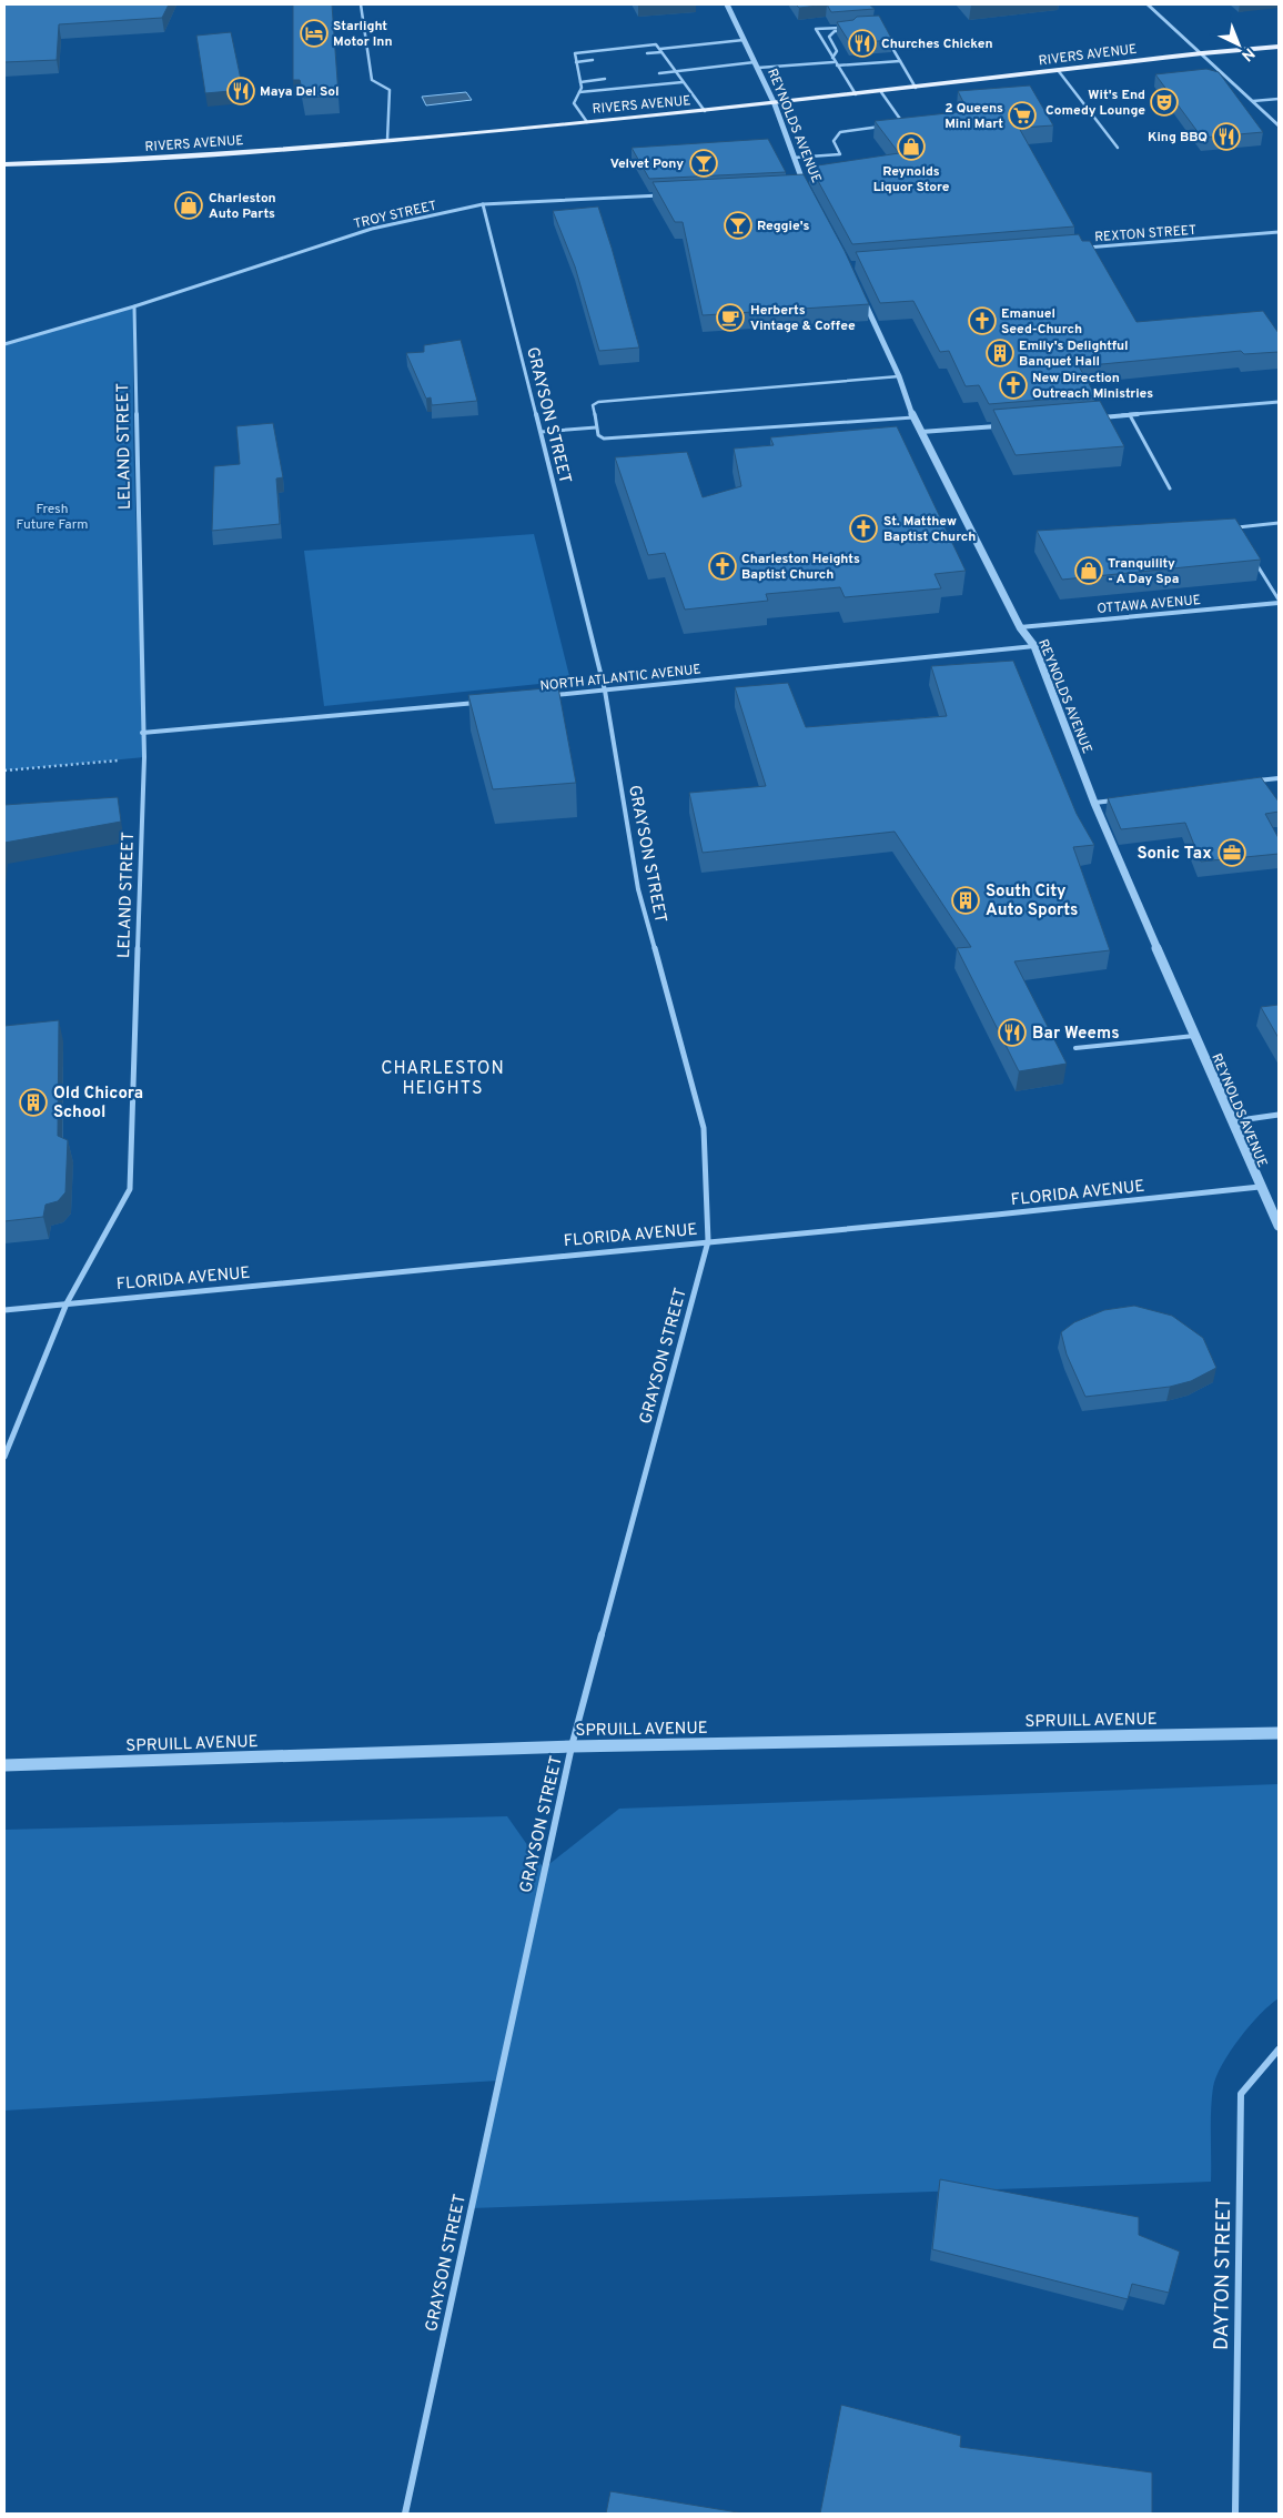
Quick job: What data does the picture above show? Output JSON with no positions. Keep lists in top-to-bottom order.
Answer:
{
  "streets": {
    "main road": ["RIVERS AVENUE"],
    "street": [
      "REYNOLDS AVENUE",
      "TROY STREET",
      "REXTON STREET",
      "GRAYSON STREET",
      "LELAND STREET",
      "OTTAWA AVENUE",
      "NORTH ATLANTIC AVENUE",
      "FLORIDA AVENUE",
      "SPRUILL AVENUE",
      "DAYTON STREET"
    ]
  },
  "crossings": [
    ["RIVERS AVENUE", "REYNOLDS AVENUE"],
    ["REYNOLDS AVENUE", "OTTAWA AVENUE"],
    ["REYNOLDS AVENUE", "NORTH ATLANTIC AVENUE"],
    ["REYNOLDS AVENUE", "FLORIDA AVENUE"],
    ["TROY STREET", "GRAYSON STREET"],
    ["TROY STREET", "LELAND STREET"],
    ["GRAYSON STREET", "NORTH ATLANTIC AVENUE"],
    ["GRAYSON STREET", "FLORIDA AVENUE"],
    ["GRAYSON STREET", "SPRUILL AVENUE"],
    ["LELAND STREET", "FLORIDA AVENUE"]
  ],
  "districts": ["CHARLESTON HEIGHTS"],
  "parks": ["Fresh Future Farm"],
  "places": {
    "hotel": ["Starlight Motor Inn"],
    "restaurant": [
      "Churches Chicken",
      "Maya Del Sol",
      "King BBQ",
      "Bar Weems"
    ],
    "theatre": ["Wit's End Comedy Lounge"],
    "supermarket": ["2 Queens Mini Mart"],
    "shop": ["Reynolds Liquor Store", "Charleston Auto Parts", "Tranquility - A Day Spa"],
    "bar": ["Velvet Pony", "Reggie's"],
    "cafe": ["Herberts Vintage & Coffee"],
    "church": [
      "Emanuel Seed-Church",
      "New Direction Outreach Ministries",
      "St. Matthew Baptist Church",
      "Charleston Heights Baptist Church"
    ],
    "building": ["Emily's Delightful Banquet Hall", "South City Auto Sports", "Old Chicora School"],
    "office": ["Sonic Tax"]
  },
  "north": "bottom right"
}
